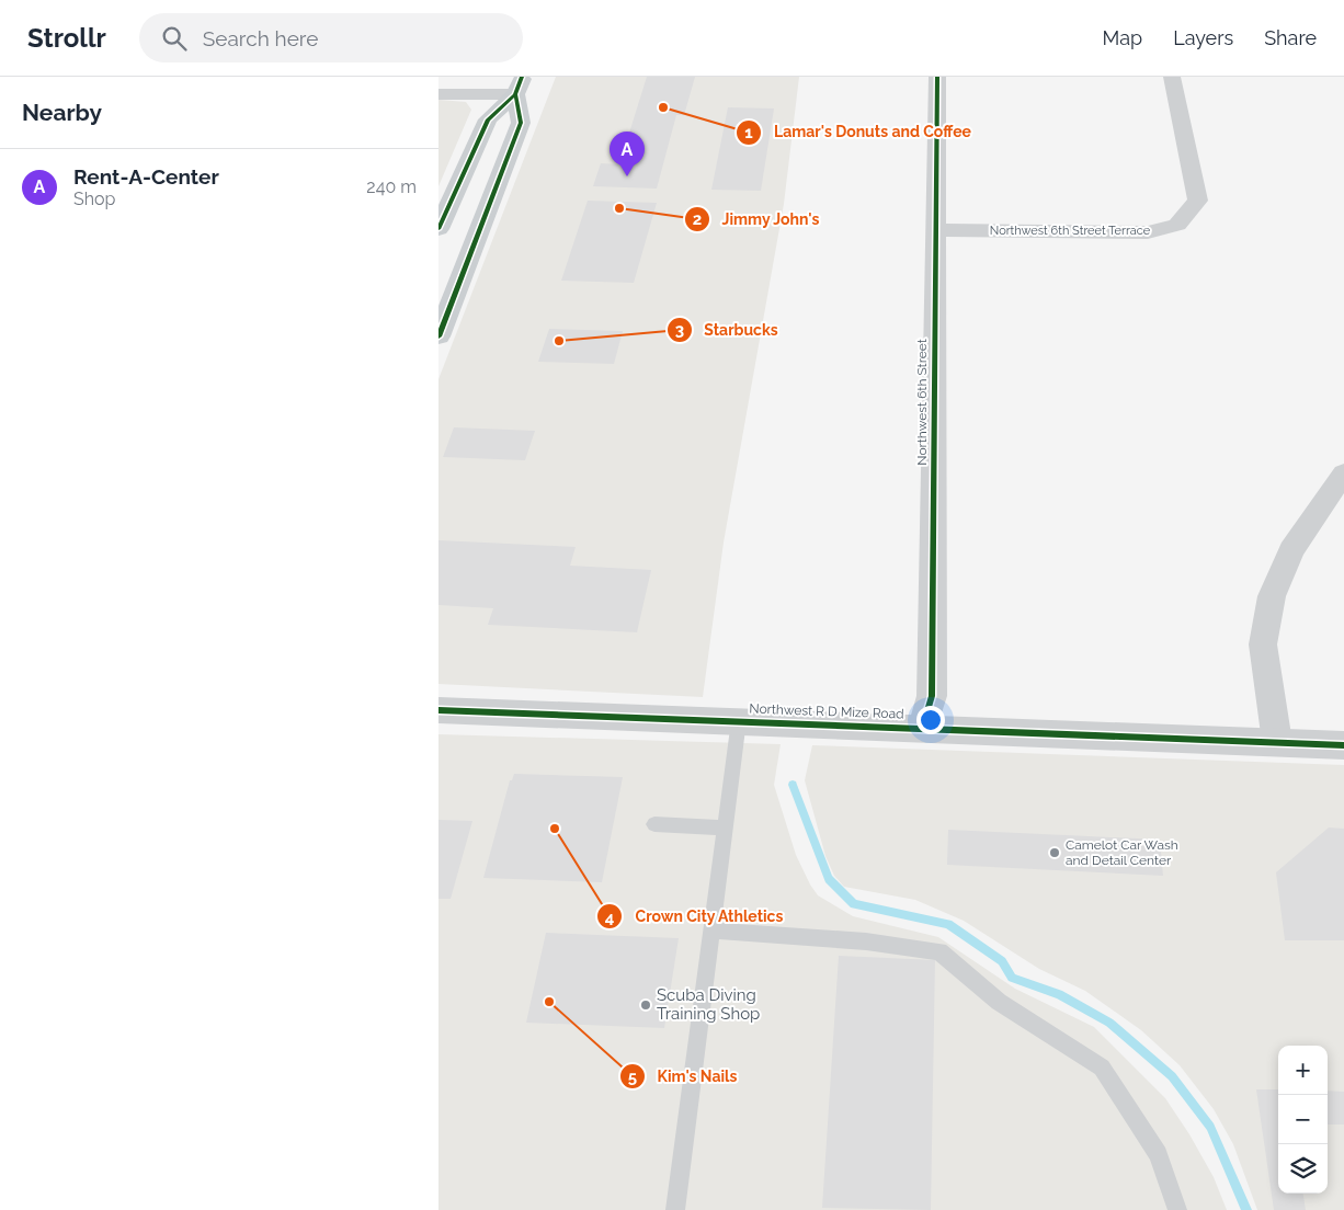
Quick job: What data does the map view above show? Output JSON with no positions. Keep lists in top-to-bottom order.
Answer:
{
  "streets": {
    "street": ["Northwest 6th Street Terrace", "Northwest 6th Street", "Northwest R D Mize Road"]
  },
  "crossings": [
    ["Northwest 6th Street Terrace", "Northwest 6th Street"],
    ["Northwest 6th Street", "Northwest R D Mize Road"]
  ],
  "places": [
    "Lamar's Donuts and Coffee",
    "Jimmy John's",
    "Starbucks",
    "Crown City Athletics",
    "Camelot Car Wash and Detail Center",
    "Kim's Nails",
    "Scuba Diving Training Shop"
  ],
  "page": {
    "header": "Strollr",
    "search": "Search here",
    "nav": ["Map", "Layers", "Share"],
    "heading": "Nearby",
    "pins": "A",
    "list": [
      {
        "mark": "A",
        "name": "Rent-A-Center",
        "note": "Shop",
        "value": "240 m"
      }
    ],
    "map_buttons": ["+", "−"]
  }
}
